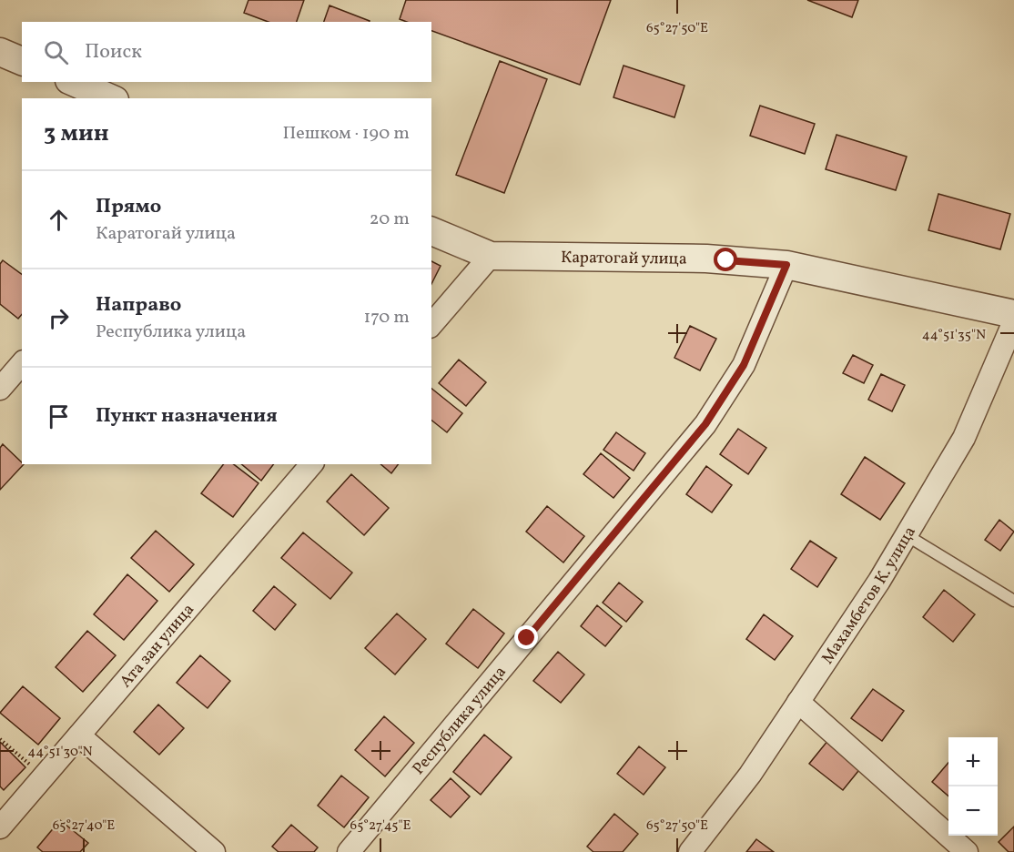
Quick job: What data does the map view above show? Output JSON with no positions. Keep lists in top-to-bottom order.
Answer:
{
  "streets": {
    "street": [
      "Каратогай улица",
      "Махамбетов К. улица",
      "Ата зан улица",
      "Республика улица"
    ]
  },
  "crossings": [
    ["Каратогай улица", "Республика улица"]
  ],
  "page": {
    "search": "Поиск",
    "heading": ["3 мин", "Пешком · 190 m"],
    "list": [
      ["Прямо", "Каратогай улица", "20 m"],
      ["Направо", "Республика улица", "170 m"],
      "Пункт назначения"
    ],
    "map_buttons": ["+", "−"]
  },
  "coordinates": [
    "65°27'50\"E",
    "44°51'35\"N",
    "44°51'30\"N",
    "65°27'40\"E",
    "65°27'45\"E"
  ]
}
